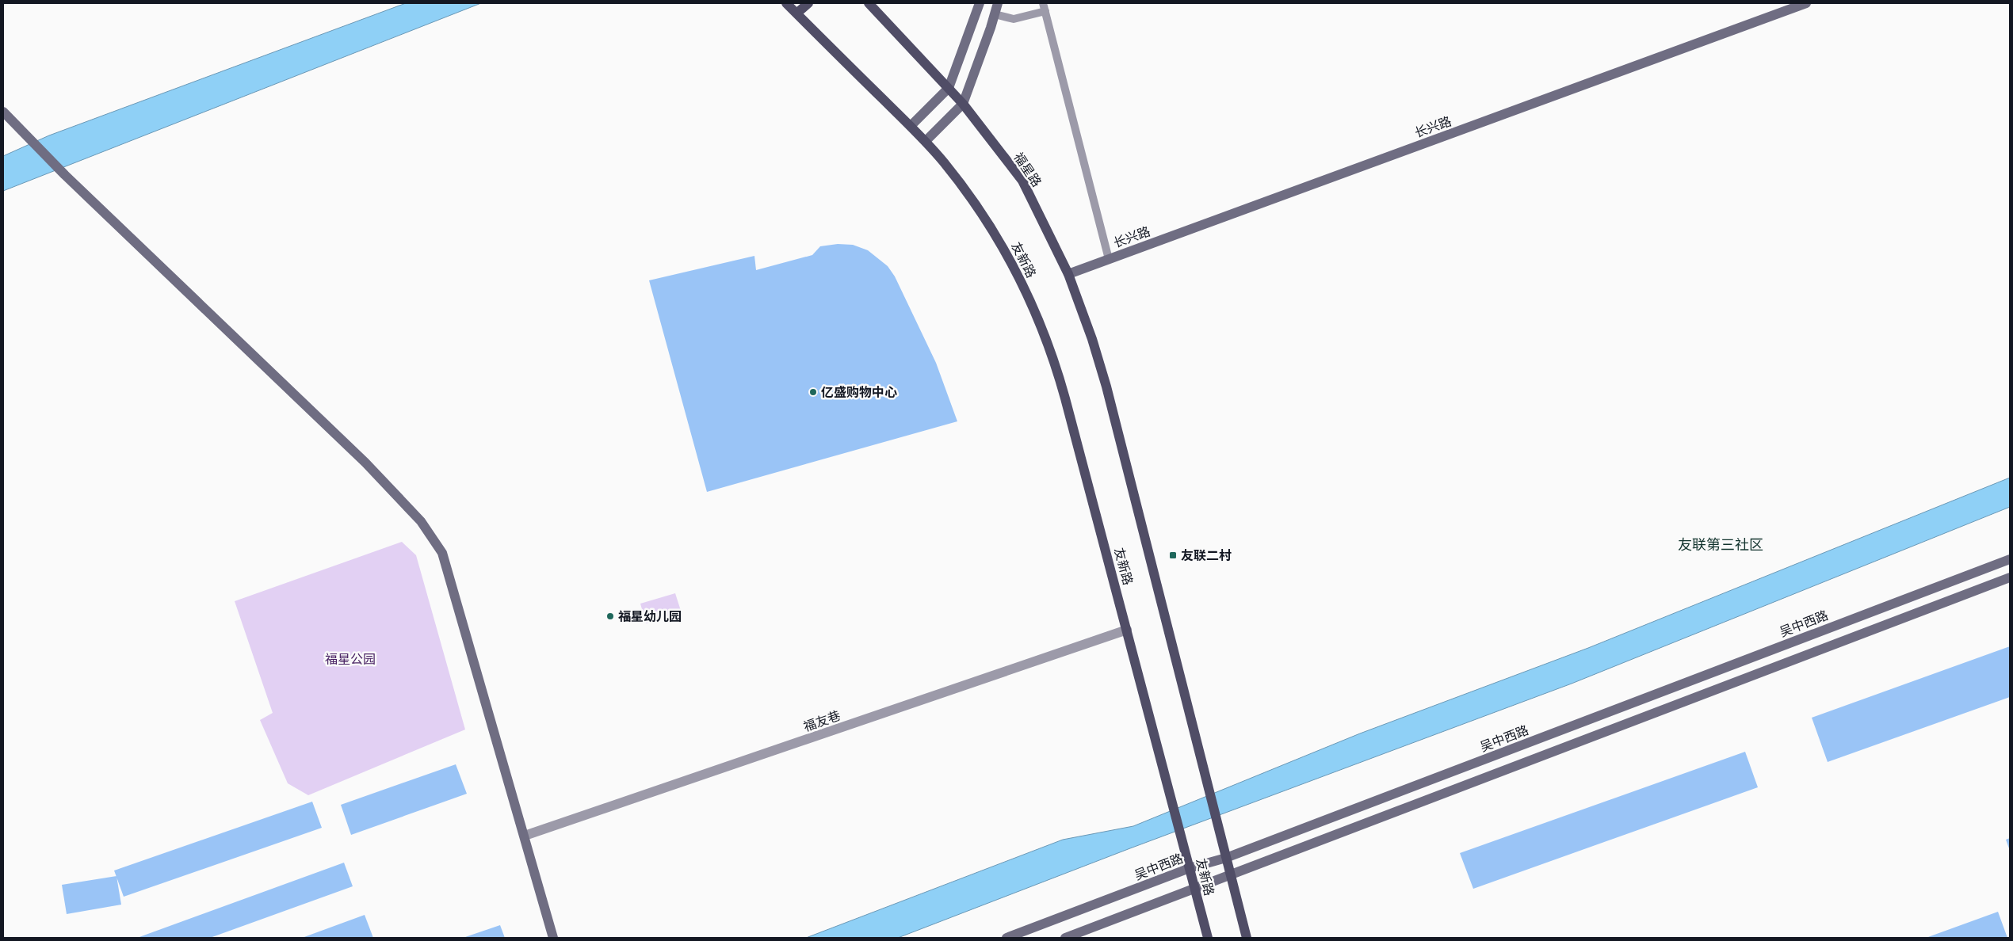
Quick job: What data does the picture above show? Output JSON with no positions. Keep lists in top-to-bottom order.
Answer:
{
  "streets": {
    "main road": [
      "长兴路",
      "福星路",
      "友新路",
      "吴中西路"
    ],
    "street": ["福友巷"]
  },
  "crossings": [
    ["长兴路", "福星路"],
    ["福星路", "友新路"],
    ["友新路", "吴中西路"],
    ["友新路", "福友巷"]
  ],
  "districts": ["友联第三社区"],
  "parks": ["福星公园"],
  "places": {
    "other": ["亿盛购物中心", "福星幼儿园"],
    "transit": ["友联二村"]
  }
}
